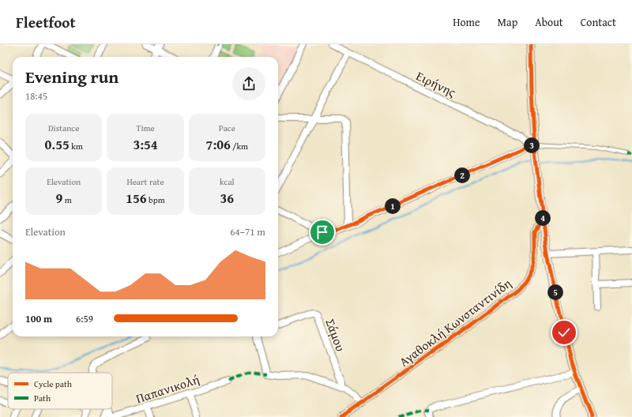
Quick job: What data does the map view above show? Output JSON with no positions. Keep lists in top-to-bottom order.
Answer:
{
  "streets": {
    "street": [
      "Ειρήνης",
      "Αγαθοκλή Κωνσταντινίδη",
      "Σάμου",
      "Παπανικολή"
    ]
  },
  "legend": ["Cycle path", "Path"],
  "page": {
    "header": "Fleetfoot",
    "nav": [
      "Home",
      "Map",
      "About",
      "Contact"
    ],
    "heading": ["Evening run", "18:45"],
    "stats": [
      ["Distance", "0.55 km"],
      ["Time", "3:54"],
      ["Pace", "7:06 /km"],
      ["Elevation", "9 m"],
      ["Heart rate", "156 bpm"],
      ["kcal", "36"]
    ],
    "pins": [
      "3",
      "2",
      "1",
      "4",
      "5"
    ],
    "chart": ["Elevation", "64–71 m"],
    "list": [
      {
        "name": "100 m",
        "note": "6:59"
      }
    ]
  }
}
